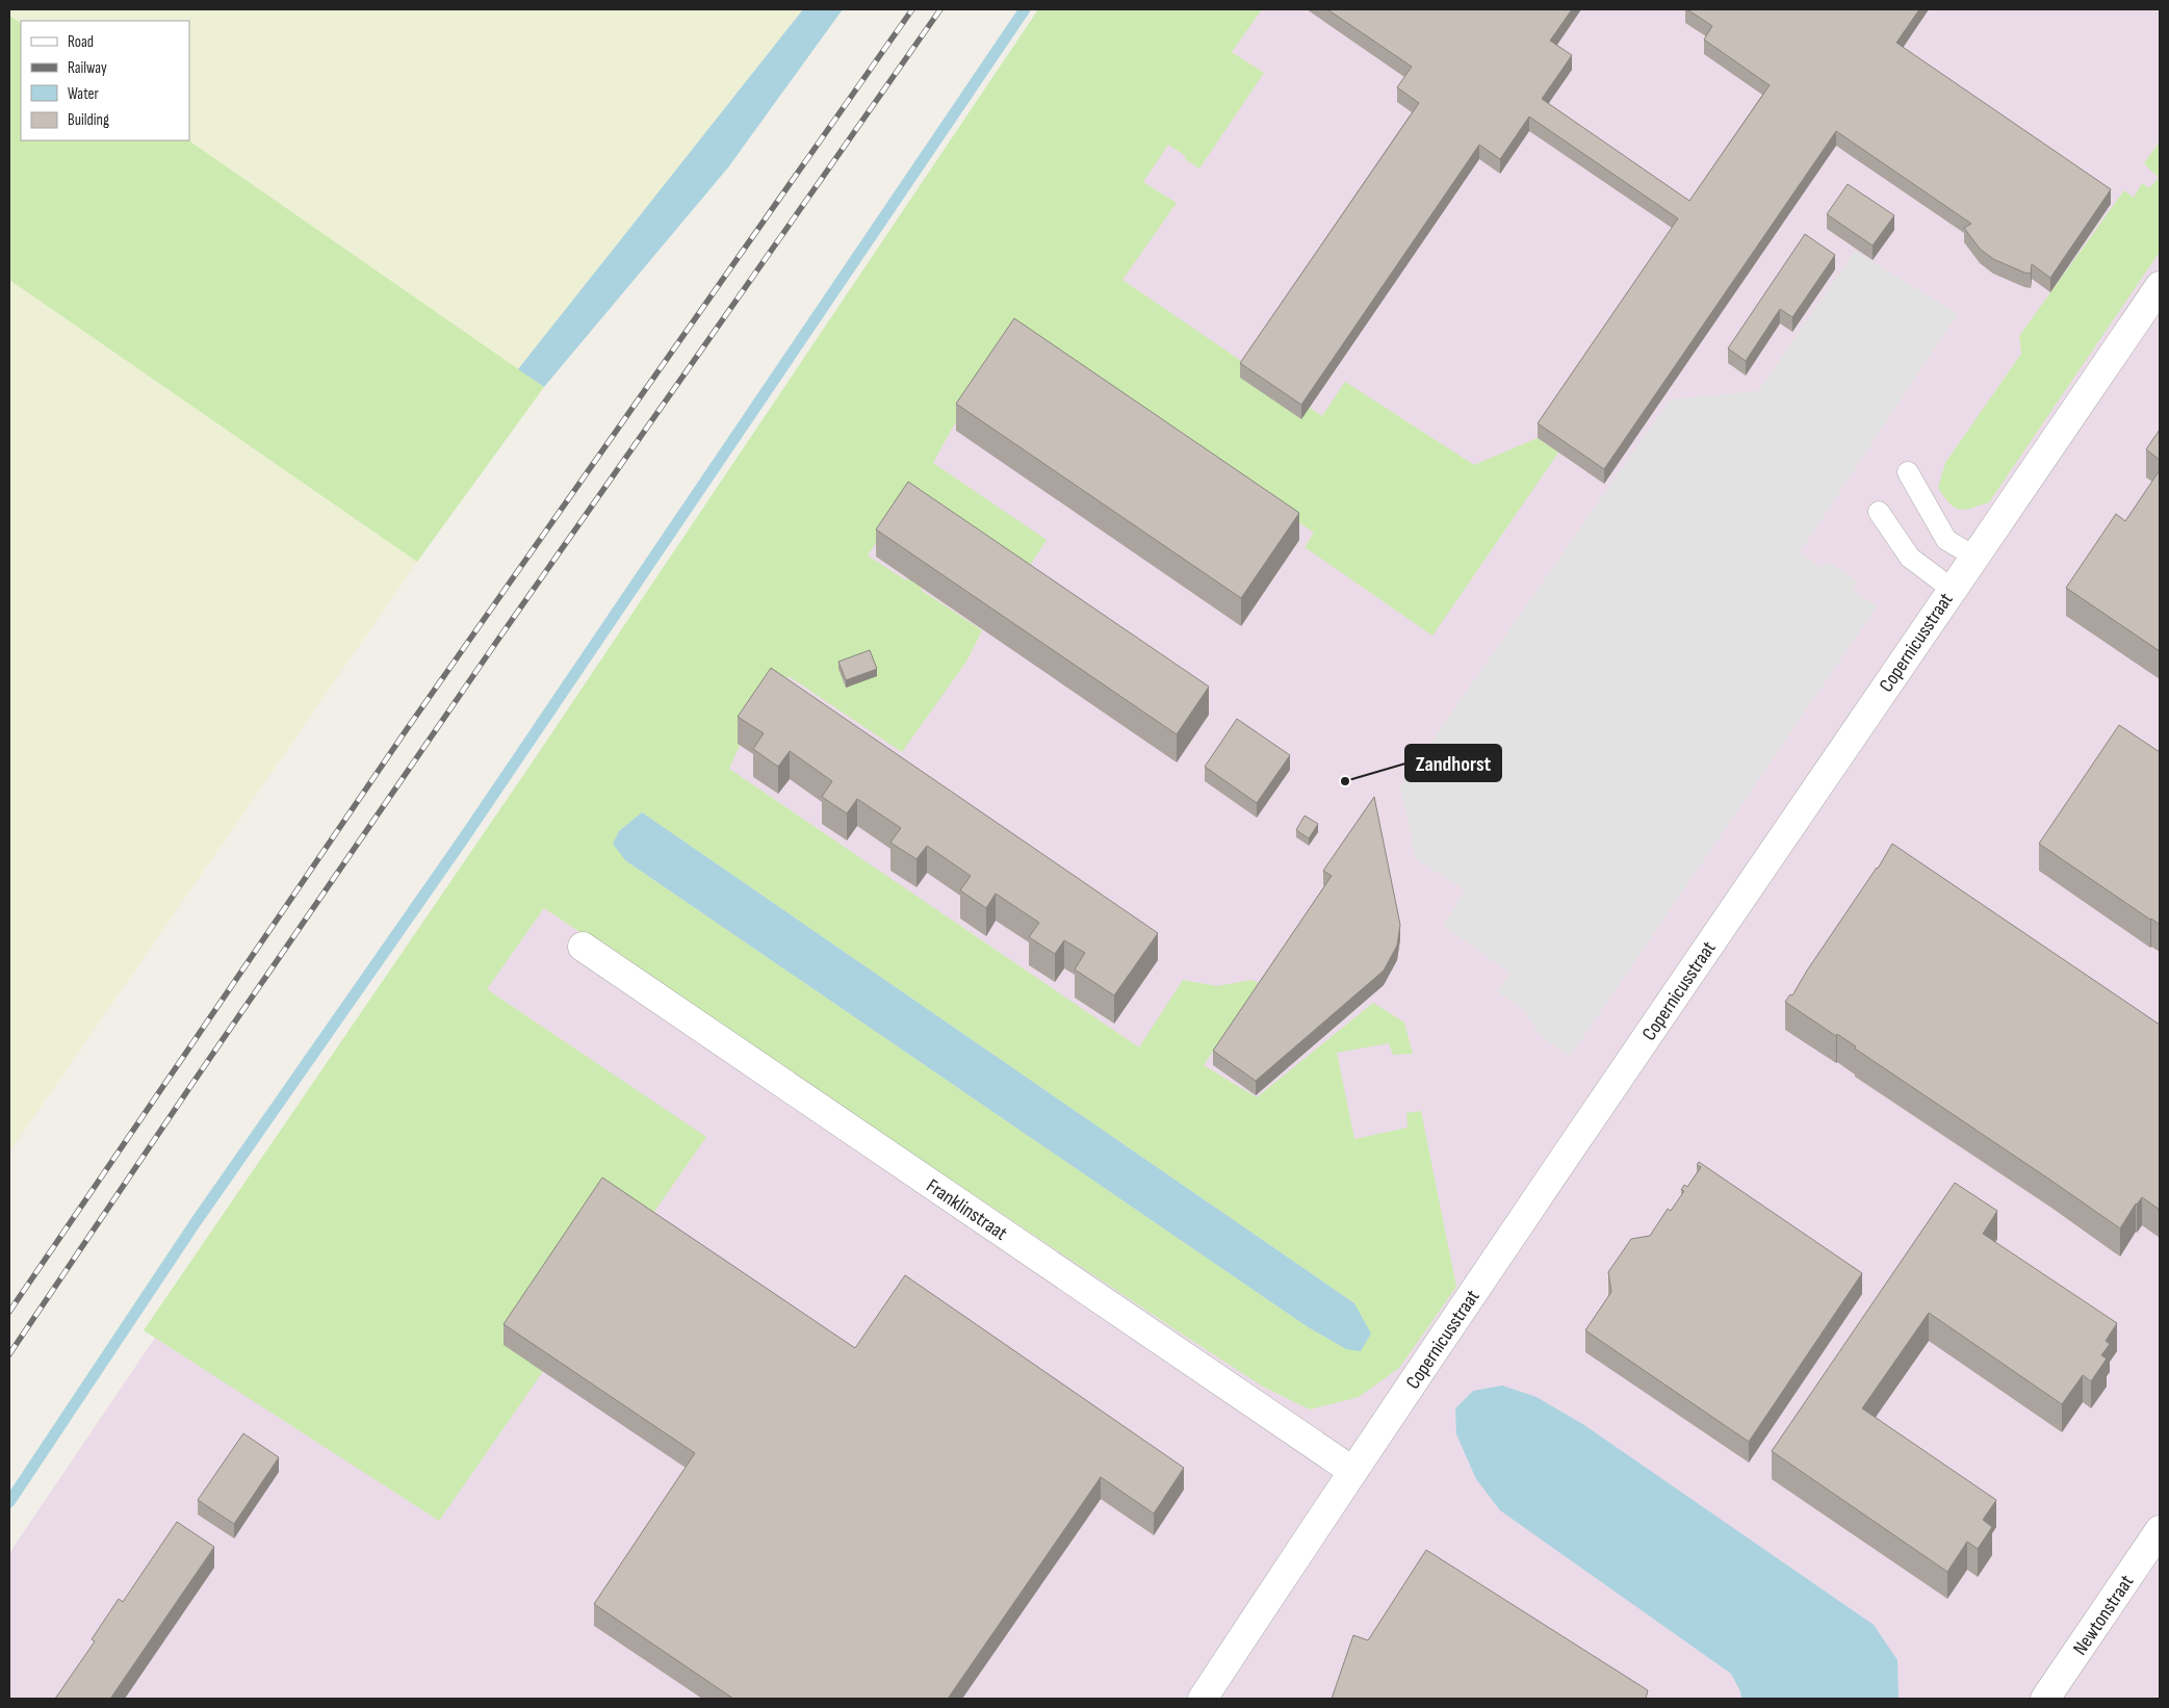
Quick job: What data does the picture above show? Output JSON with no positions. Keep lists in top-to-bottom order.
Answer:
{
  "streets": {
    "street": ["Copernicusstraat", "Franklinstraat", "Newtonstraat"]
  },
  "crossings": [
    ["Copernicusstraat", "Franklinstraat"]
  ],
  "places": ["Zandhorst"],
  "legend": [
    "Road",
    "Railway",
    "Water",
    "Building"
  ]
}
